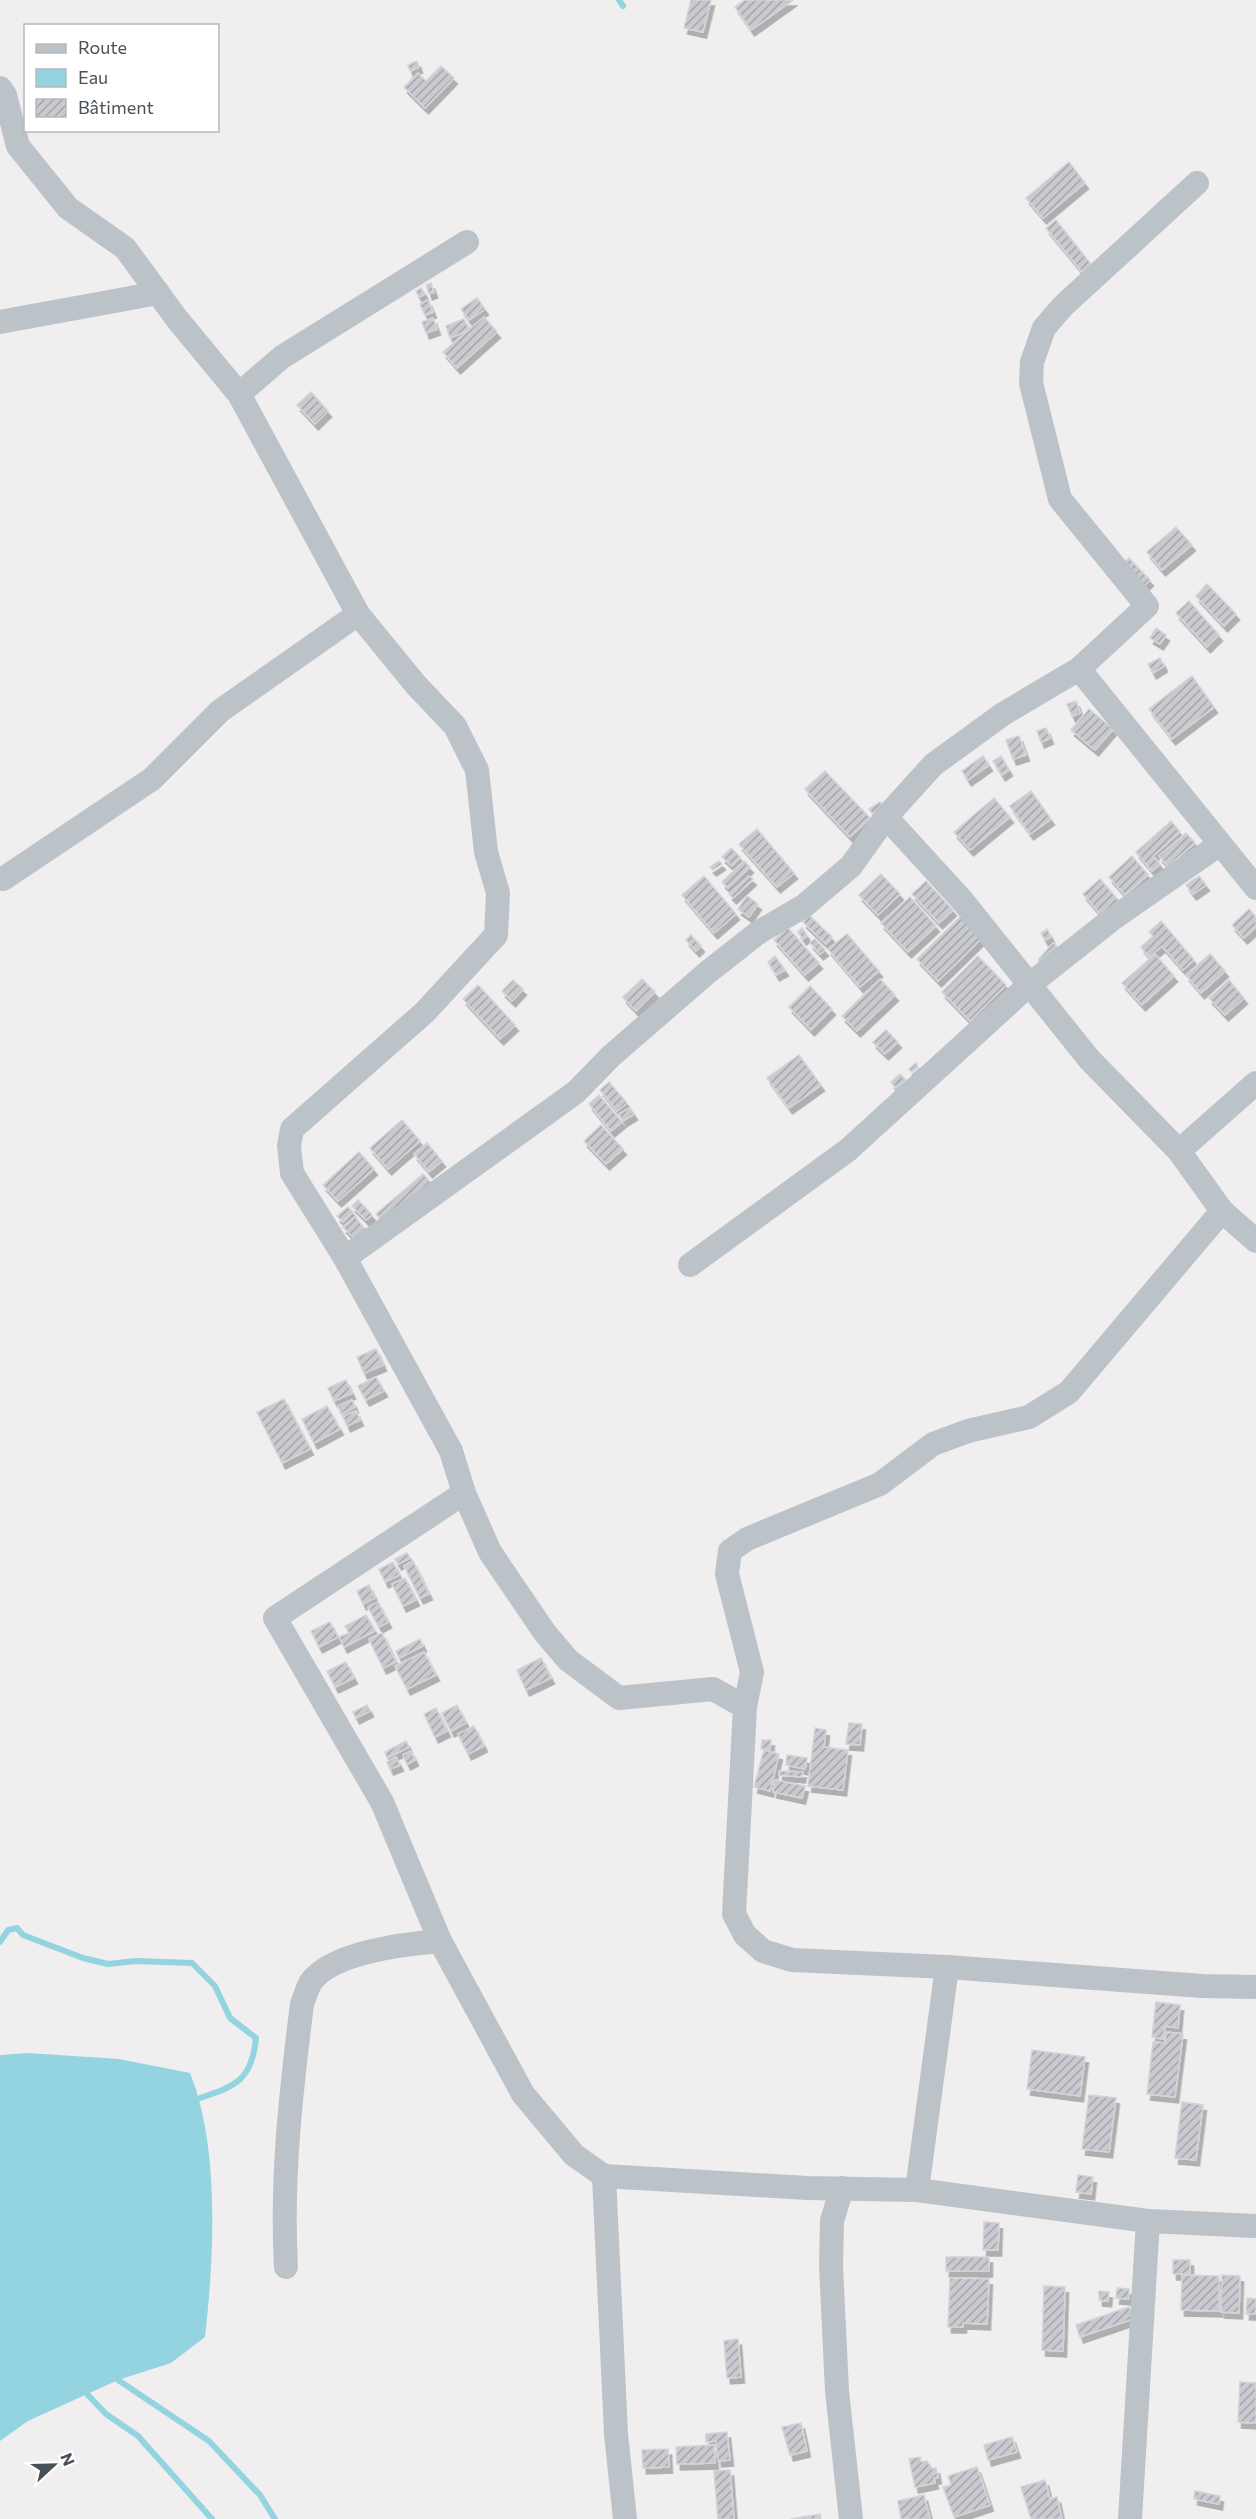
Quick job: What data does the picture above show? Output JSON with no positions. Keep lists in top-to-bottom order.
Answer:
{
  "legend": ["Route", "Eau", "Bâtiment"],
  "north": "right"
}
